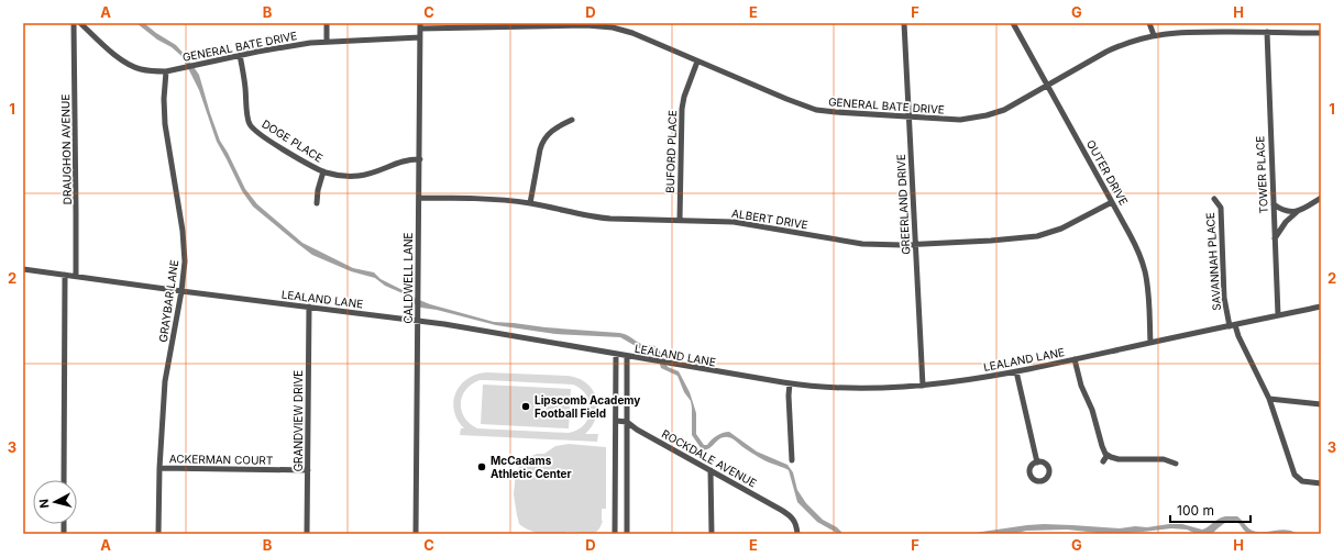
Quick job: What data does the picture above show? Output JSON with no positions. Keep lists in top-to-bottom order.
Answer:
{
  "streets": {
    "street": [
      "GENERAL BATE DRIVE",
      "DOGE PLACE",
      "DRAUGHON AVENUE",
      "BUFORD PLACE",
      "OUTER DRIVE",
      "TOWER PLACE",
      "GREERLAND DRIVE",
      "ALBERT DRIVE",
      "SAVANNAH PLACE",
      "CALDWELL LANE",
      "LEALAND LANE",
      "GRAYBAR LANE",
      "GRANDVIEW DRIVE",
      "ROCKDALE AVENUE",
      "ACKERMAN COURT"
    ]
  },
  "crossings": [
    ["GENERAL BATE DRIVE", "DOGE PLACE"],
    ["GENERAL BATE DRIVE", "BUFORD PLACE"],
    ["GENERAL BATE DRIVE", "OUTER DRIVE"],
    ["GENERAL BATE DRIVE", "TOWER PLACE"],
    ["GENERAL BATE DRIVE", "GREERLAND DRIVE"],
    ["GENERAL BATE DRIVE", "CALDWELL LANE"],
    ["GENERAL BATE DRIVE", "GRAYBAR LANE"],
    ["DOGE PLACE", "CALDWELL LANE"],
    ["DRAUGHON AVENUE", "LEALAND LANE"],
    ["BUFORD PLACE", "ALBERT DRIVE"],
    ["OUTER DRIVE", "ALBERT DRIVE"],
    ["OUTER DRIVE", "LEALAND LANE"],
    ["TOWER PLACE", "LEALAND LANE"],
    ["GREERLAND DRIVE", "ALBERT DRIVE"],
    ["GREERLAND DRIVE", "LEALAND LANE"],
    ["ALBERT DRIVE", "CALDWELL LANE"],
    ["SAVANNAH PLACE", "LEALAND LANE"],
    ["CALDWELL LANE", "LEALAND LANE"],
    ["LEALAND LANE", "GRAYBAR LANE"],
    ["LEALAND LANE", "GRANDVIEW DRIVE"],
    ["GRAYBAR LANE", "ACKERMAN COURT"],
    ["GRANDVIEW DRIVE", "ACKERMAN COURT"]
  ],
  "places": ["Lipscomb Academy Football Field", "McCadams Athletic Center"],
  "scale_bar": "100 m",
  "north": "left",
  "grid": {
    "columns": [
      "A",
      "B",
      "C",
      "D",
      "E",
      "F",
      "G",
      "H"
    ],
    "rows": ["1", "2", "3"]
  }
}
